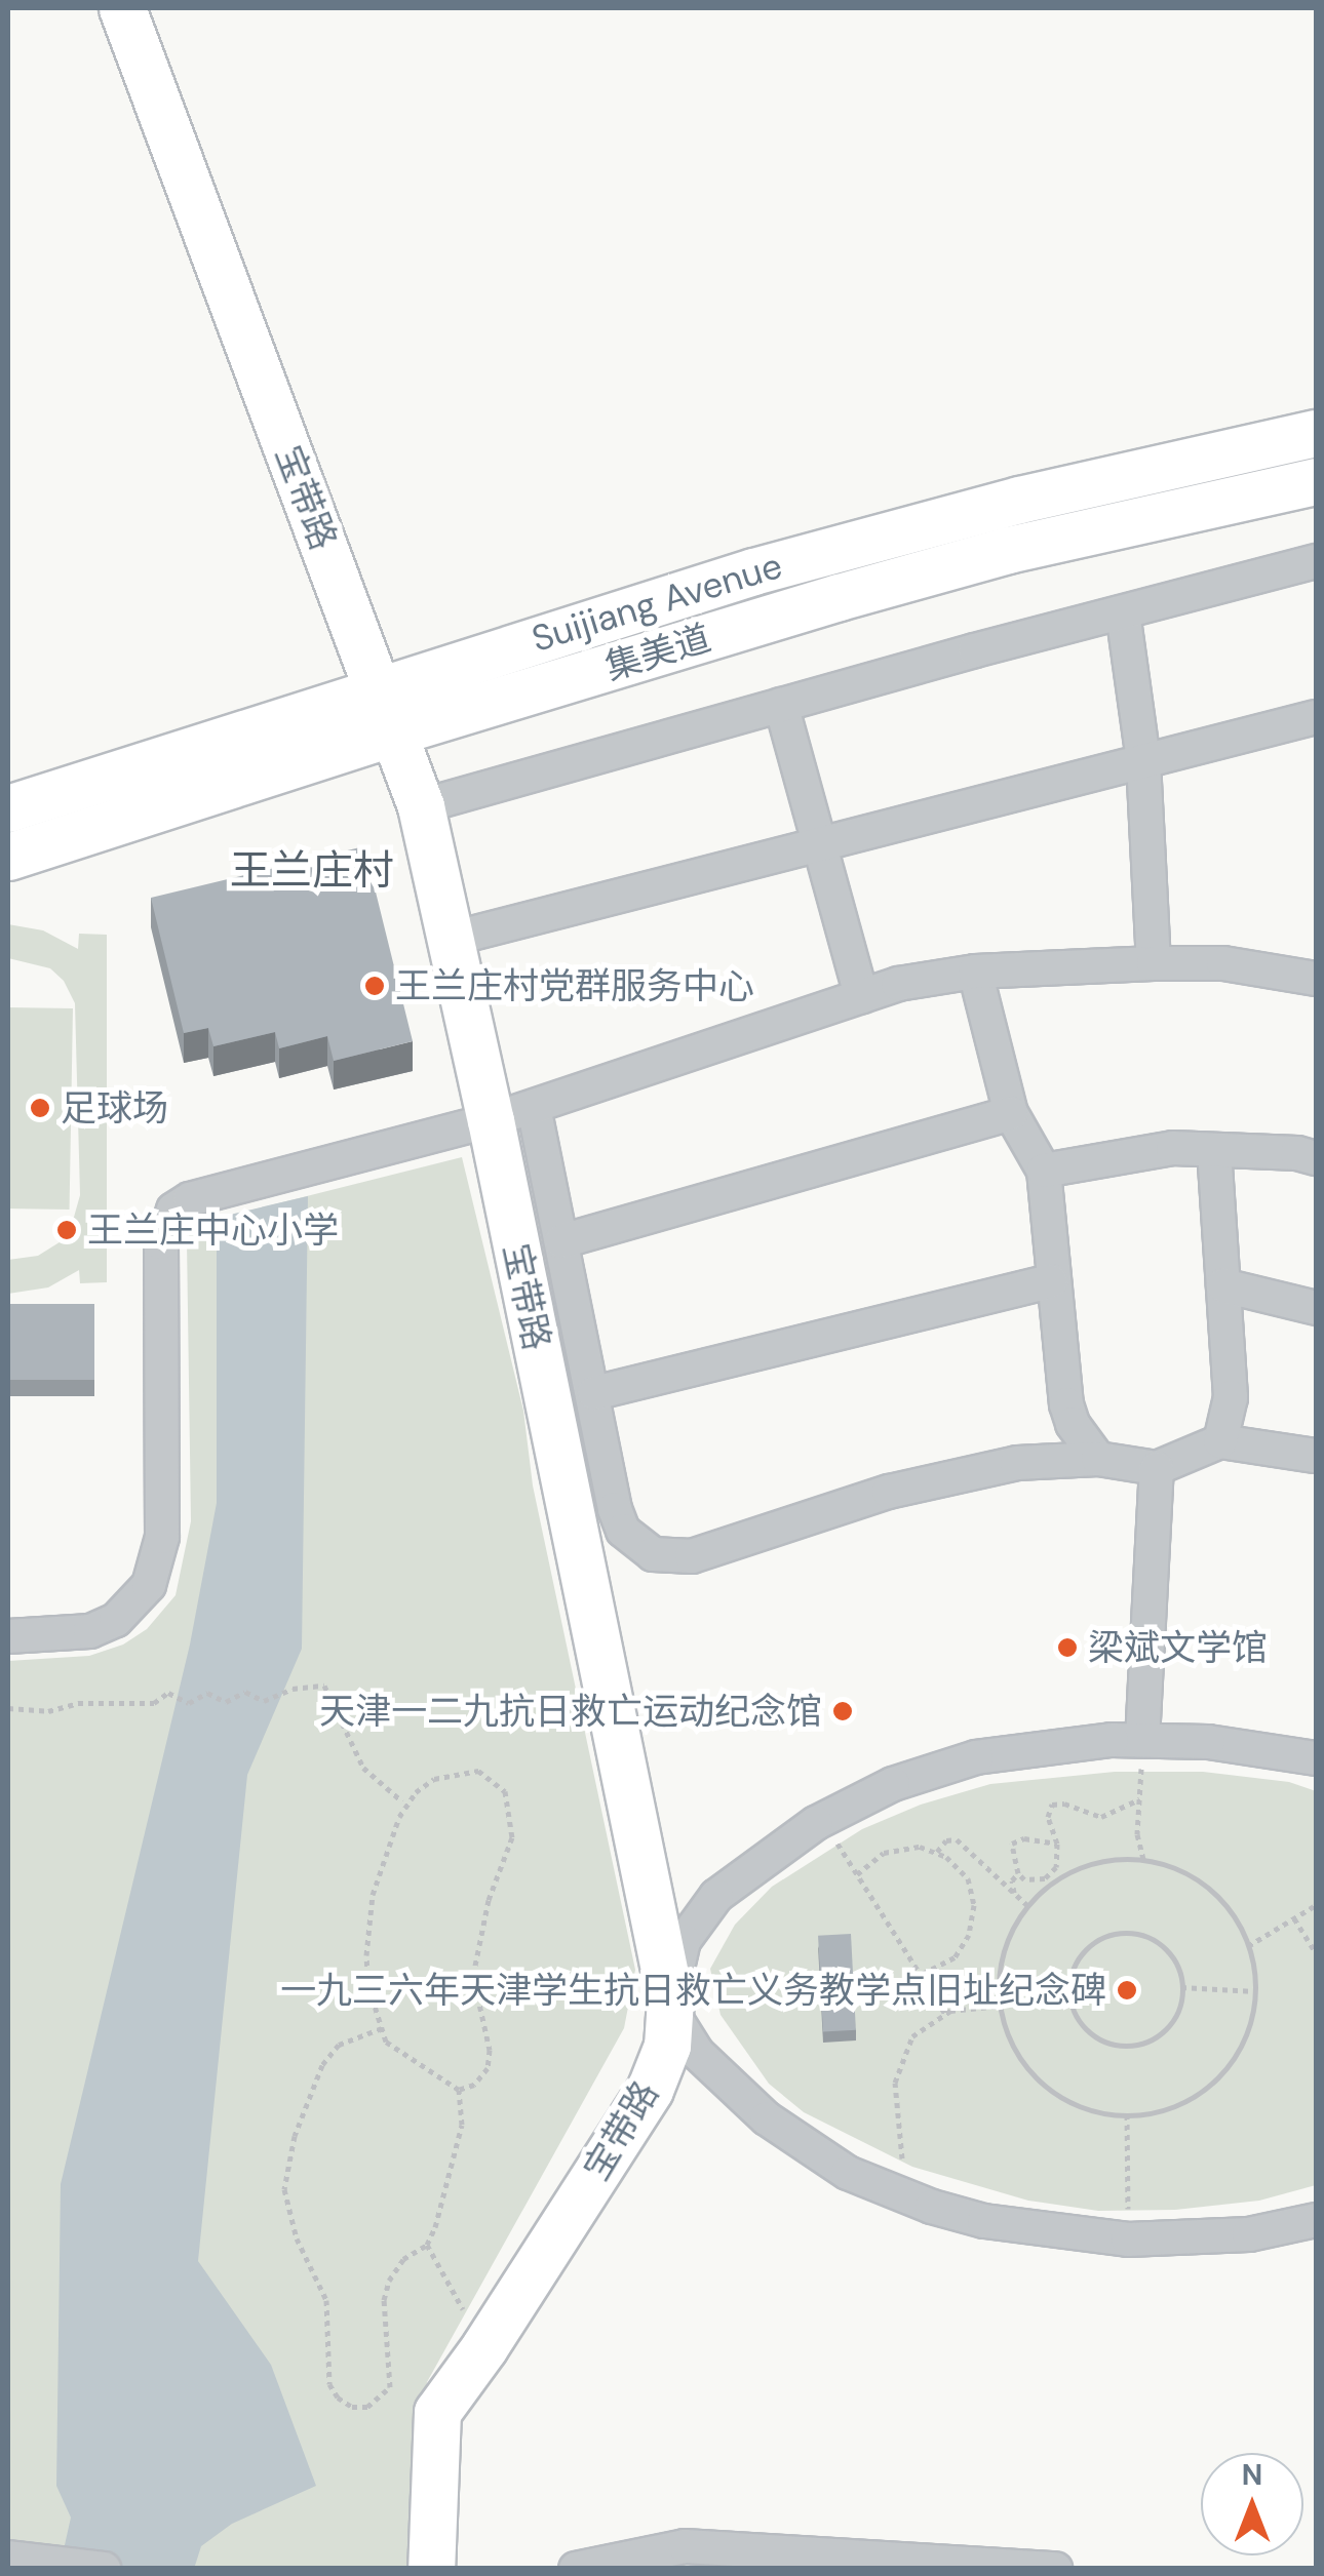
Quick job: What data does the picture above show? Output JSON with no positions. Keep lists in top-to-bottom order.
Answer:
{
  "streets": {
    "main road": ["宝带路", "Suijiang Avenue", "集美道"]
  },
  "crossings": [
    ["宝带路", "Suijiang Avenue"],
    ["宝带路", "集美道"],
    ["Suijiang Avenue", "集美道"]
  ],
  "districts": ["王兰庄村"],
  "places": [
    "王兰庄村党群服务中心",
    "足球场",
    "王兰庄中心小学",
    "梁斌文学馆",
    "天津一二九抗日救亡运动纪念馆",
    "一九三六年天津学生抗日救亡义务教学点旧址纪念碑"
  ],
  "north": "top"
}
